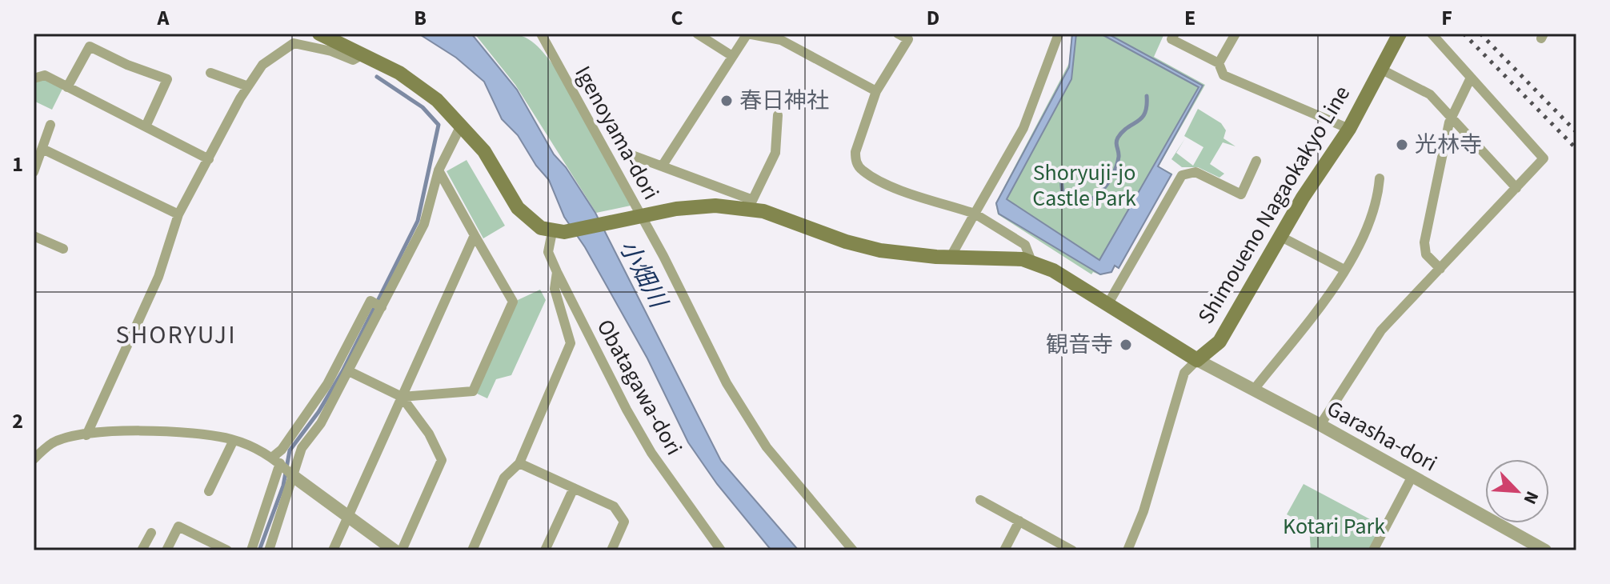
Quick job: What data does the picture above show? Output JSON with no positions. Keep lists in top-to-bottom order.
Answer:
{
  "streets": {
    "main road": ["Shimoueno Nagaokakyo Line"],
    "street": ["Igenoyama-dori", "Obatagawa-dori", "Garasha-dori"]
  },
  "crossings": [
    ["Shimoueno Nagaokakyo Line", "Garasha-dori"]
  ],
  "districts": ["SHORYUJI"],
  "water": ["小畑川"],
  "parks": ["Shoryuji-jo Castle Park", "Kotari Park"],
  "places": ["春日神社", "光林寺", "観音寺"],
  "north": "bottom right",
  "grid": {
    "columns": [
      "A",
      "B",
      "C",
      "D",
      "E",
      "F"
    ],
    "rows": ["1", "2"]
  }
}
